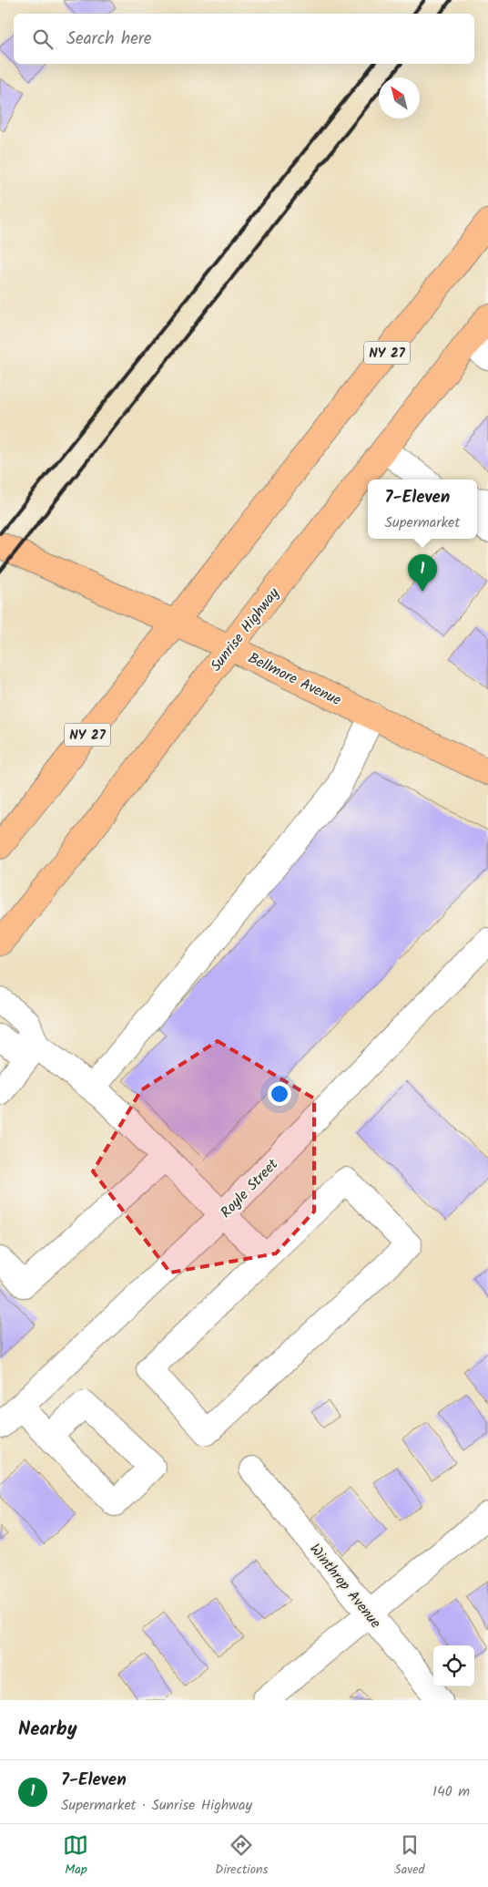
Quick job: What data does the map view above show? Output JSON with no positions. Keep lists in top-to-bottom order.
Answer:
{
  "streets": {
    "main road": ["NY 27", "Sunrise Highway", "Bellmore Avenue"],
    "street": ["Royle Street", "Winthrop Avenue"]
  },
  "crossings": [
    ["NY 27", "Bellmore Avenue"],
    ["Sunrise Highway", "Bellmore Avenue"]
  ],
  "north": "top left",
  "page": {
    "search": "Search here",
    "popup": ["7-Eleven", "Supermarket"],
    "pins": "1",
    "heading": "Nearby",
    "list": [
      {
        "mark": "1",
        "name": "7-Eleven",
        "note": "Supermarket · Sunrise Highway",
        "value": "140 m"
      }
    ],
    "nav": ["Map", "Directions", "Saved"]
  }
}
